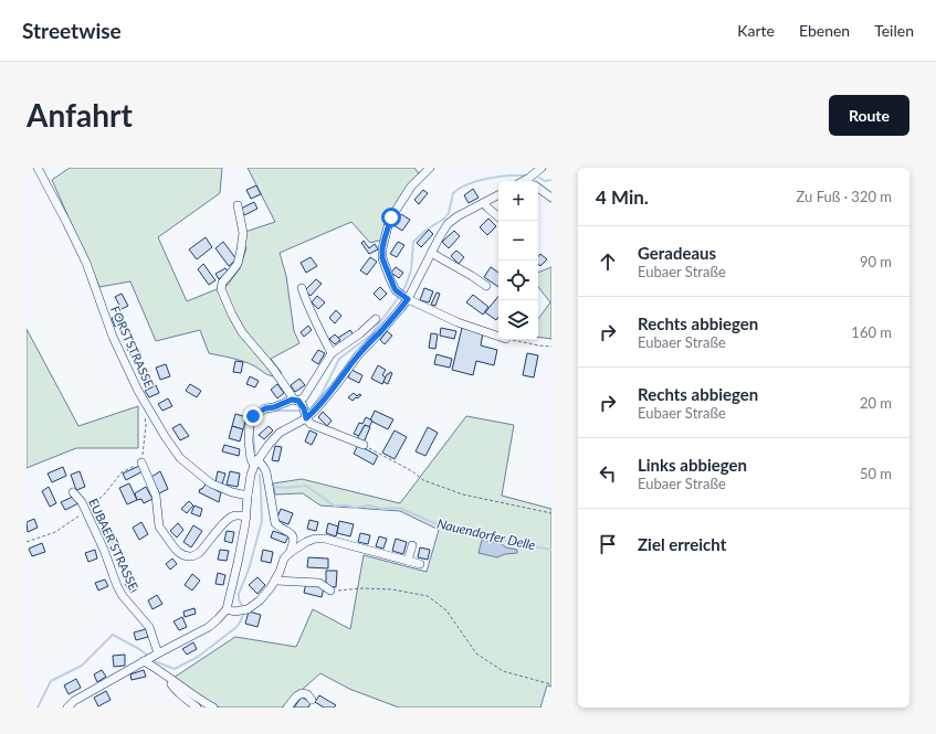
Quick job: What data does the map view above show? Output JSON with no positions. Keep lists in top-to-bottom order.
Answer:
{
  "streets": {
    "street": ["FORSTSTRASSE", "EUBAER STRASSE"]
  },
  "water": ["Nauendorfer Delle"],
  "page": {
    "header": "Streetwise",
    "nav": ["Karte", "Ebenen", "Teilen"],
    "buttons": "Route",
    "title": "Anfahrt",
    "heading": ["4 Min.", "Zu Fuß · 320 m"],
    "map_buttons": ["+", "−"],
    "list": [
      ["Geradeaus", "Eubaer Straße", "90 m"],
      ["Rechts abbiegen", "Eubaer Straße", "160 m"],
      ["Rechts abbiegen", "Eubaer Straße", "20 m"],
      ["Links abbiegen", "Eubaer Straße", "50 m"],
      "Ziel erreicht"
    ]
  }
}
